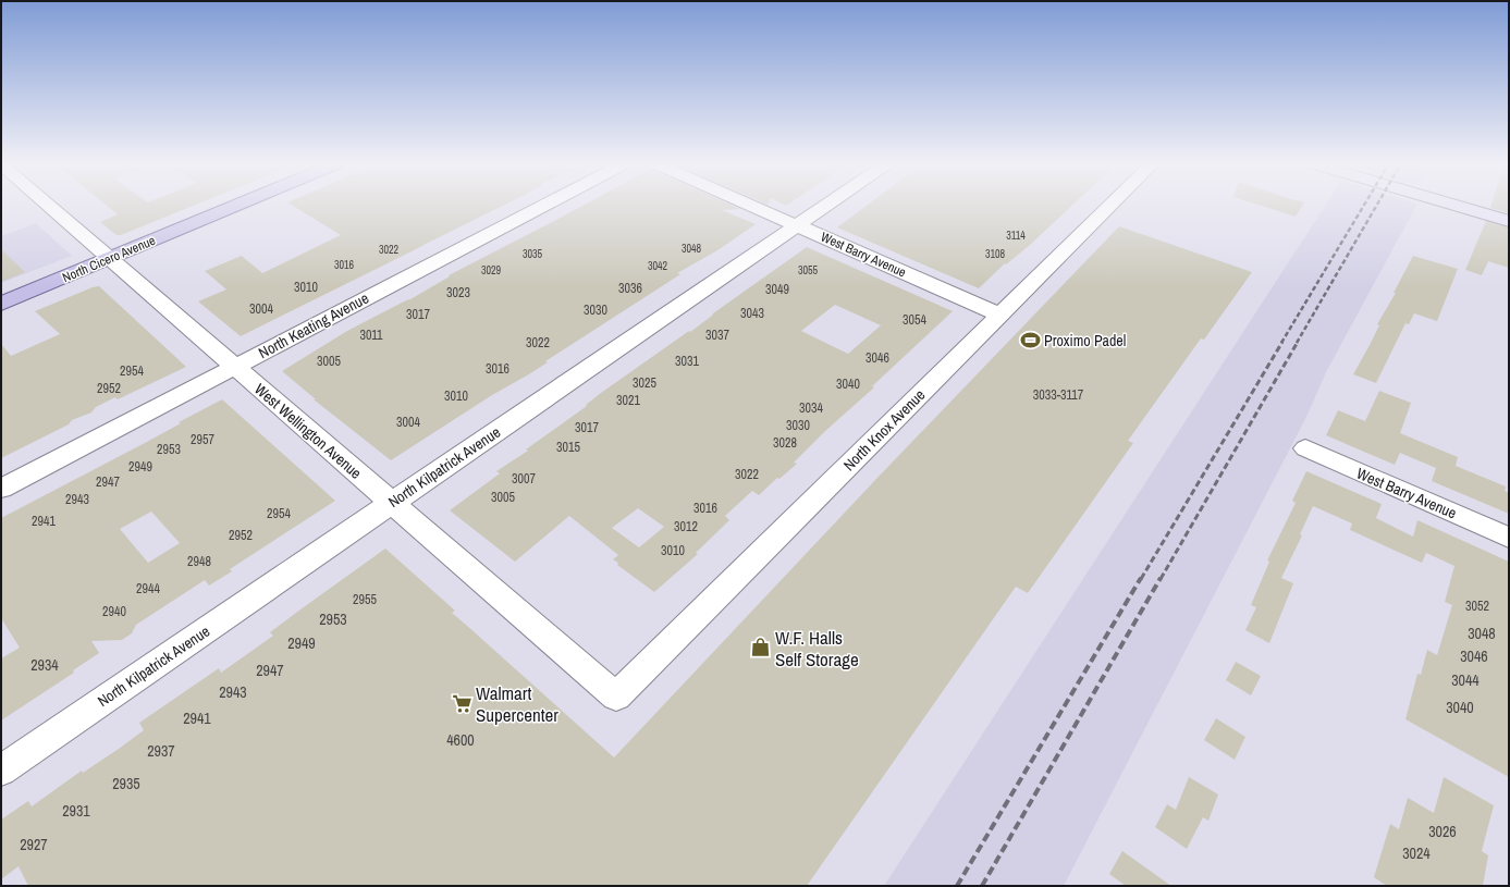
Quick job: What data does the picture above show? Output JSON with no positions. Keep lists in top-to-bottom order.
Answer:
{
  "streets": {
    "main road": ["North Cicero Avenue"],
    "street": [
      "West Barry Avenue",
      "North Keating Avenue",
      "North Knox Avenue",
      "West Wellington Avenue",
      "North Kilpatrick Avenue"
    ]
  },
  "crossings": [
    ["West Barry Avenue", "North Knox Avenue"],
    ["West Barry Avenue", "North Kilpatrick Avenue"],
    ["North Cicero Avenue", "West Wellington Avenue"],
    ["North Keating Avenue", "West Wellington Avenue"],
    ["North Knox Avenue", "West Wellington Avenue"],
    ["West Wellington Avenue", "North Kilpatrick Avenue"]
  ],
  "places": {
    "sports": ["Proximo Padel"],
    "shop": ["W.F. Halls Self Storage"],
    "supermarket": ["Walmart Supercenter"]
  },
  "house_numbers": [
    "3114",
    "3048",
    "3022",
    "3035",
    "3108",
    "3016",
    "3042",
    "3029",
    "3055",
    "3010",
    "3036",
    "3049",
    "3023",
    "3004",
    "3030",
    "3043",
    "3017",
    "3054",
    "3011",
    "3037",
    "3022",
    "3046",
    "3005",
    "3031",
    "3016",
    "2954",
    "3025",
    "3040",
    "2952",
    "3033-3117",
    "3010",
    "3021",
    "3034",
    "3004",
    "3030",
    "3017",
    "2957",
    "3028",
    "3015",
    "2953",
    "2949",
    "3022",
    "3007",
    "2947",
    "3005",
    "2943",
    "3016",
    "2954",
    "2941",
    "3012",
    "2952",
    "3010",
    "2948",
    "2944",
    "2955",
    "3052",
    "2940",
    "2953",
    "3048",
    "2949",
    "3046",
    "2934",
    "2947",
    "3044",
    "2943",
    "3040",
    "2941",
    "4600",
    "2937",
    "2935",
    "2931",
    "3026",
    "2927",
    "3024"
  ]
}
